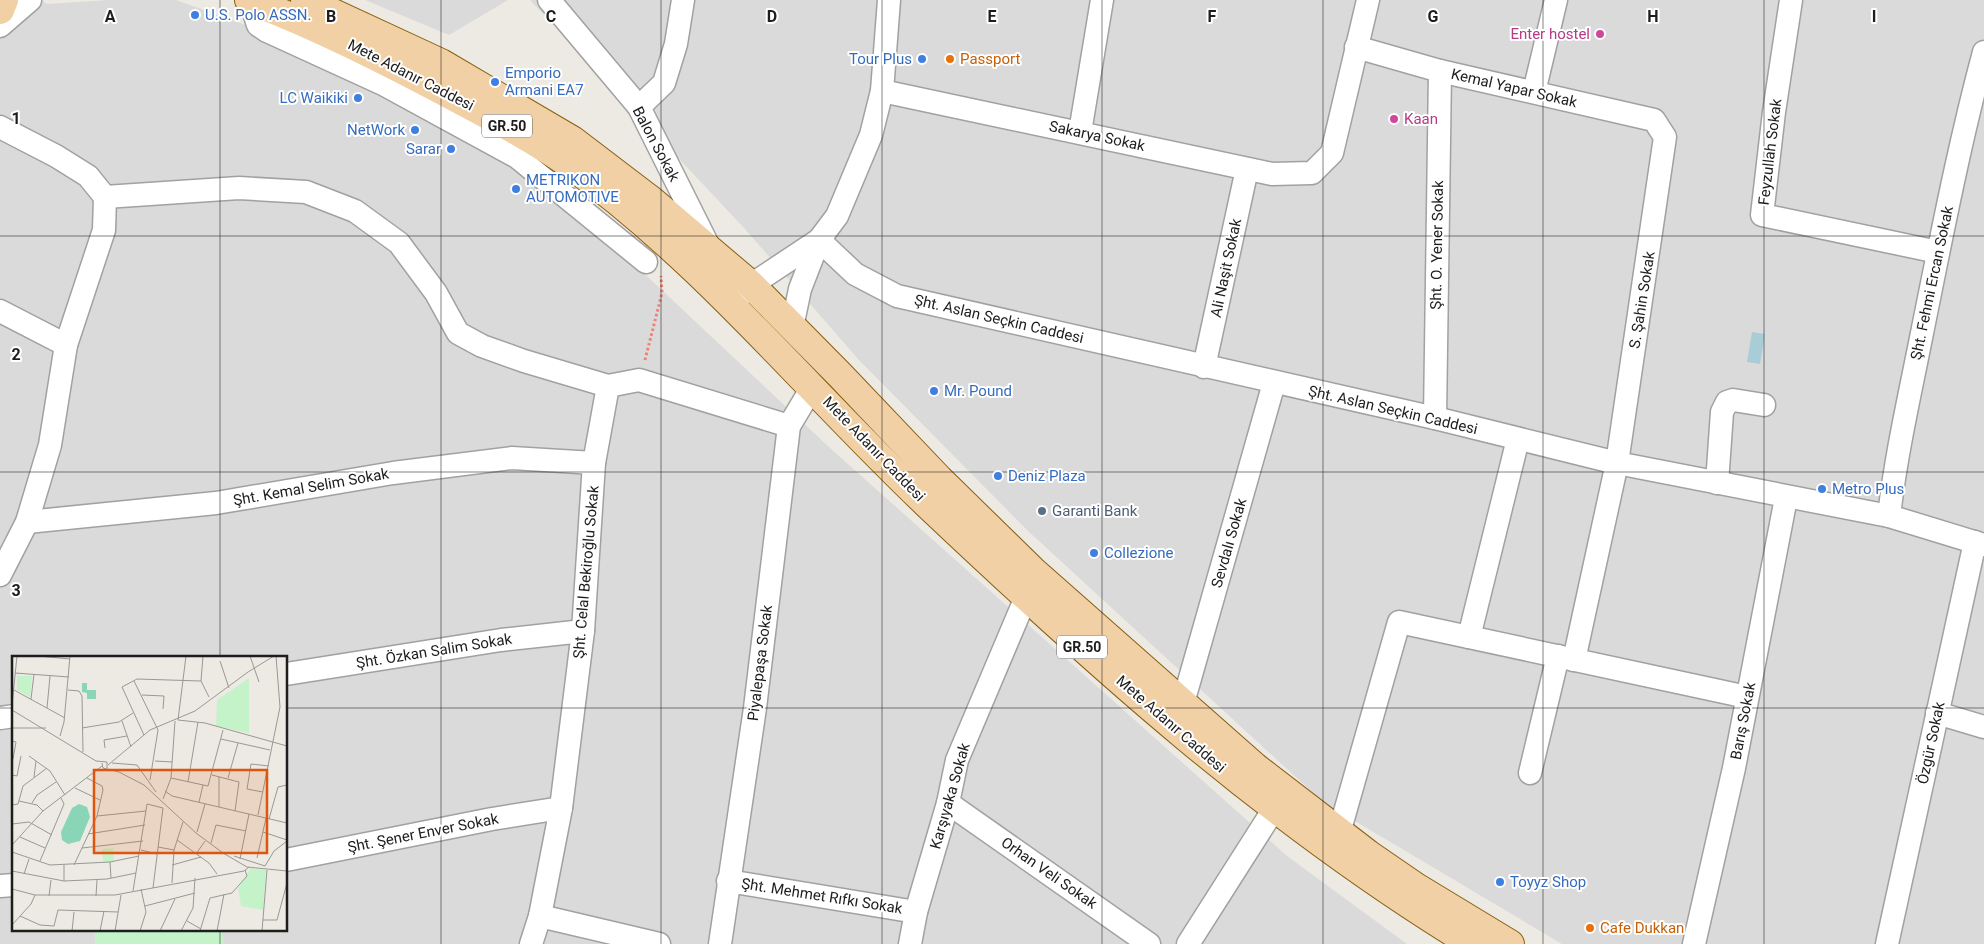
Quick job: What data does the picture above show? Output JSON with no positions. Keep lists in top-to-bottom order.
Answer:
{
  "streets": {
    "main road": ["Mete Adanır Caddesi", "GR.50"],
    "street": [
      "Kemal Yapar Sokak",
      "Sakarya Sokak",
      "Balon Sokak",
      "Feyzullah Sokak",
      "Şht. O. Yener Sokak",
      "Ali Naşit Sokak",
      "Şht. Fehmi Ercan Sokak",
      "S. Şahin Sokak",
      "Şht. Aslan Seçkin Caddesi",
      "Şht. Kemal Selim Sokak",
      "Sevdalı Sokak",
      "Şht. Celal Bekiroğlu Sokak",
      "Şht. Özkan Salim Sokak",
      "Piyalepaşa Sokak",
      "Barış Sokak",
      "Özgür Sokak",
      "Karşıyaka Sokak",
      "Şht. Şener Enver Sokak",
      "Orhan Veli Sokak",
      "Şht. Mehmet Rıfkı Sokak"
    ]
  },
  "crossings": [
    ["Mete Adanır Caddesi", "Balon Sokak"],
    ["Mete Adanır Caddesi", "Sevdalı Sokak"],
    ["Mete Adanır Caddesi", "Piyalepaşa Sokak"],
    ["Mete Adanır Caddesi", "Karşıyaka Sokak"],
    ["Kemal Yapar Sokak", "Sakarya Sokak"],
    ["Kemal Yapar Sokak", "Şht. O. Yener Sokak"],
    ["Kemal Yapar Sokak", "S. Şahin Sokak"],
    ["Sakarya Sokak", "Ali Naşit Sokak"],
    ["Feyzullah Sokak", "Şht. Fehmi Ercan Sokak"],
    ["Şht. O. Yener Sokak", "Şht. Aslan Seçkin Caddesi"],
    ["Ali Naşit Sokak", "Şht. Aslan Seçkin Caddesi"],
    ["Şht. Fehmi Ercan Sokak", "Şht. Aslan Seçkin Caddesi"],
    ["S. Şahin Sokak", "Şht. Aslan Seçkin Caddesi"],
    ["Şht. Aslan Seçkin Caddesi", "Sevdalı Sokak"],
    ["Şht. Aslan Seçkin Caddesi", "Barış Sokak"],
    ["Şht. Aslan Seçkin Caddesi", "Özgür Sokak"],
    ["Şht. Kemal Selim Sokak", "Şht. Celal Bekiroğlu Sokak"],
    ["Şht. Celal Bekiroğlu Sokak", "Şht. Özkan Salim Sokak"],
    ["Şht. Celal Bekiroğlu Sokak", "Şht. Şener Enver Sokak"],
    ["Piyalepaşa Sokak", "Şht. Mehmet Rıfkı Sokak"],
    ["Karşıyaka Sokak", "Orhan Veli Sokak"],
    ["Karşıyaka Sokak", "Şht. Mehmet Rıfkı Sokak"]
  ],
  "places": [
    "U.S. Polo ASSN.",
    "Enter hostel",
    "Tour Plus",
    "Passport",
    "Emporio Armani EA7",
    "LC Waikiki",
    "Kaan",
    "NetWork",
    "Sarar",
    "METRIKON AUTOMOTIVE",
    "Mr. Pound",
    "Deniz Plaza",
    "Metro Plus",
    "Garanti Bank",
    "Collezione",
    "Toyyz Shop",
    "Cafe Dukkan"
  ],
  "grid": {
    "columns": [
      "A",
      "B",
      "C",
      "D",
      "E",
      "F",
      "G",
      "H",
      "I"
    ],
    "rows": ["1", "2", "3"]
  }
}
